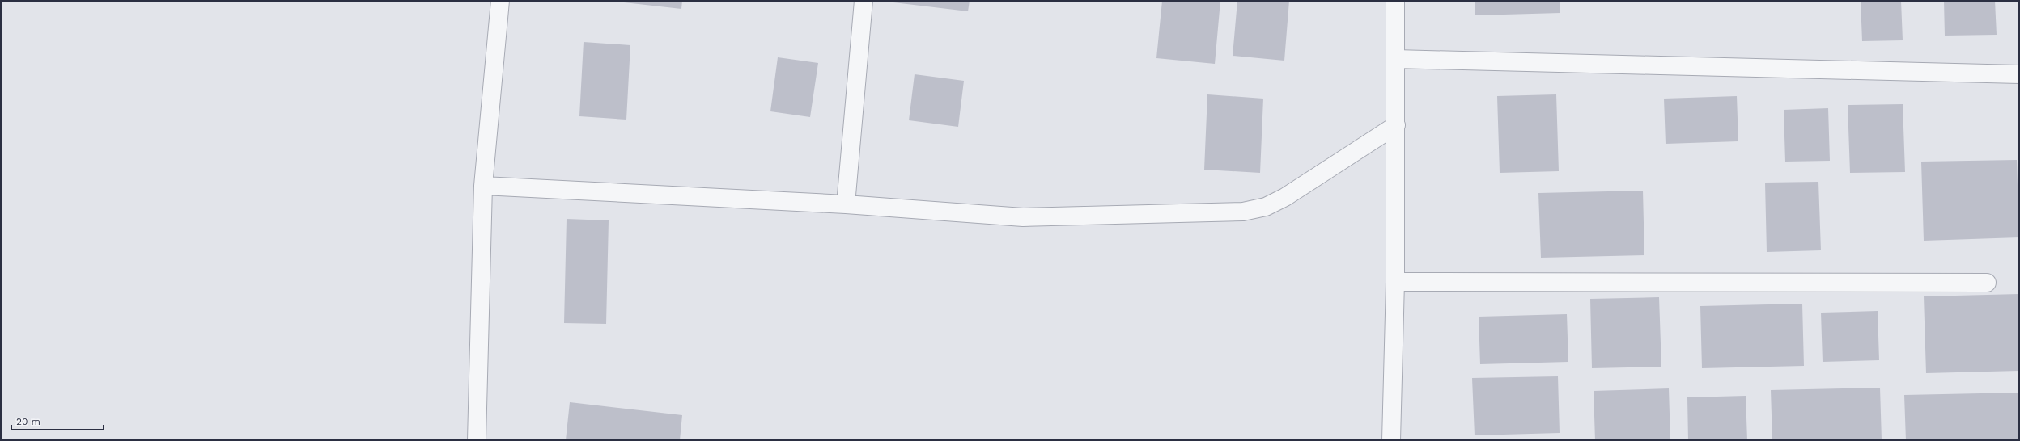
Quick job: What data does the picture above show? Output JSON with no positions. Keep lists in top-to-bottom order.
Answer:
{
  "scale_bar": "20 m"
}
